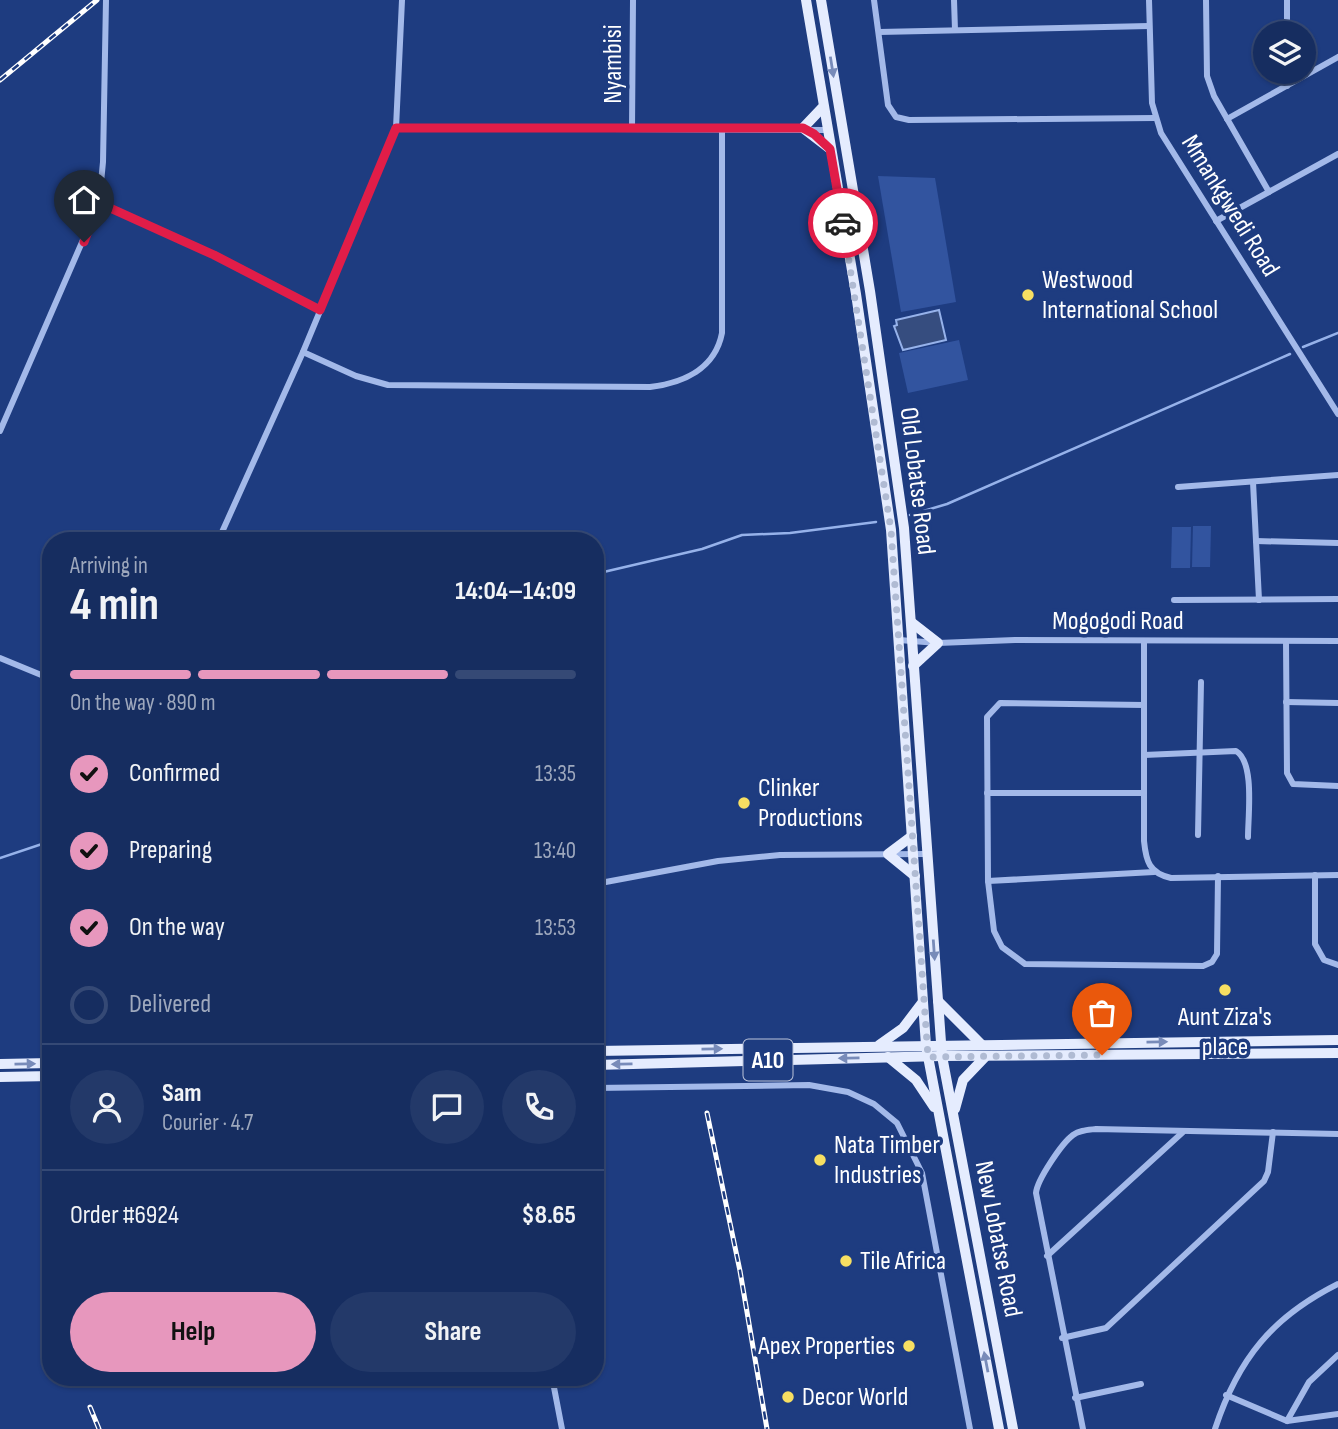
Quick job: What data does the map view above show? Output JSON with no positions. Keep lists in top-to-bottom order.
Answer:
{
  "streets": {
    "main road": ["Old Lobatse Road", "A10", "New Lobatse Road"],
    "street": ["Nyambisi", "Mmankgwedi Road", "Mogogodi Road"]
  },
  "crossings": [
    ["Old Lobatse Road", "Mogogodi Road"],
    ["Old Lobatse Road", "A10"],
    ["Old Lobatse Road", "New Lobatse Road"],
    ["A10", "New Lobatse Road"]
  ],
  "places": [
    "Westwood International School",
    "Clinker Productions",
    "Aunt Ziza's place",
    "Nata Timber Industries",
    "Tile Africa",
    "Apex Properties",
    "Decor World"
  ],
  "page": {
    "heading": ["4 min", "Arriving in", "14:04–14:09"],
    "panel": [
      "Sam",
      "Courier · 4.7",
      "Order #6924",
      "$8.65"
    ],
    "bar": "On the way · 890 m",
    "list": [
      ["Confirmed", "13:35"],
      ["Preparing", "13:40"],
      ["On the way", "13:53"],
      "Delivered"
    ],
    "buttons": ["Help", "Share"]
  }
}
